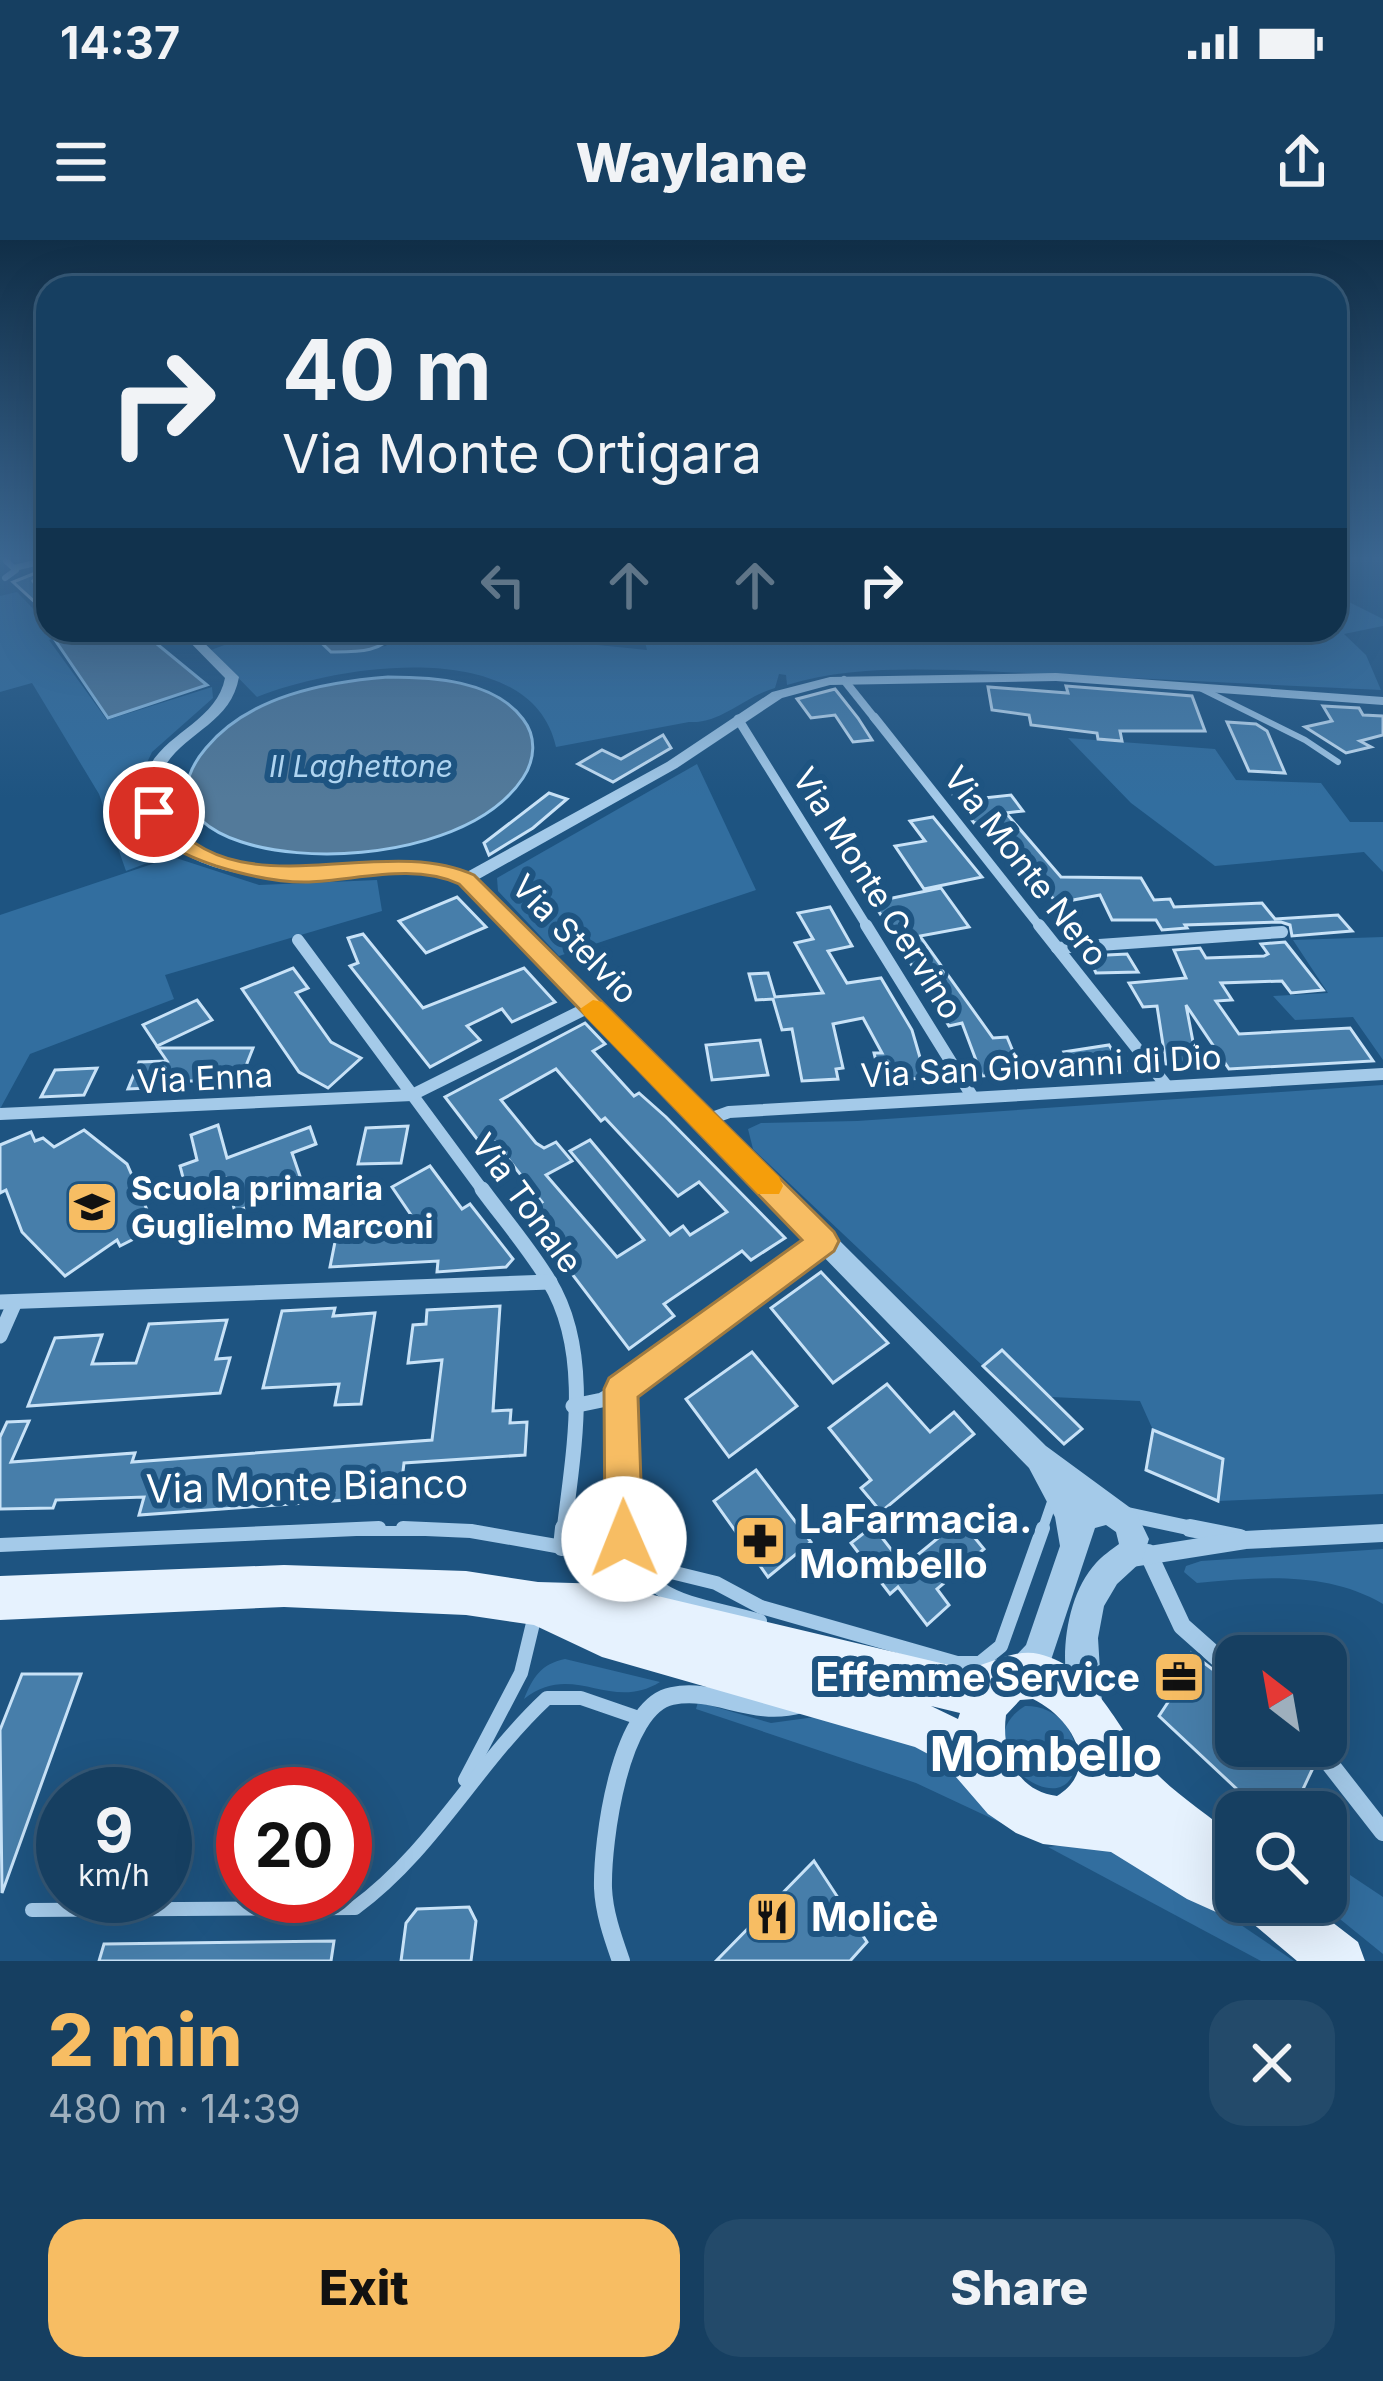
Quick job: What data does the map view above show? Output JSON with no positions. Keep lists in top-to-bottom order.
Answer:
{
  "streets": {
    "street": [
      "Via Monte Nero",
      "Via Monte Cervino",
      "Via Stelvio",
      "Via San Giovanni di Dio",
      "Via Enna",
      "Via Tonale"
    ],
    "lane": ["Via Monte Bianco"]
  },
  "crossings": [
    ["Via Monte Nero", "Via San Giovanni di Dio"],
    ["Via Monte Cervino", "Via San Giovanni di Dio"],
    ["Via Stelvio", "Via San Giovanni di Dio"],
    ["Via Stelvio", "Via Monte Bianco"],
    ["Via Enna", "Via Tonale"],
    ["Via Tonale", "Via Monte Bianco"]
  ],
  "districts": ["Mombello"],
  "water": ["Il Laghettone"],
  "places": {
    "school or university": ["Scuola primaria Guglielmo Marconi"],
    "pharmacy": ["LaFarmacia. Mombello"],
    "office": ["Effemme Service"],
    "restaurant": ["Molicè"]
  },
  "north": "top left",
  "page": {
    "status": "14:37",
    "header": "Waylane",
    "turn": ["40 m", "Via Monte Ortigara"],
    "speed": "9 km/h",
    "limit": "20",
    "heading": ["2 min", "480 m · 14:39"],
    "buttons": ["Exit", "Share"]
  }
}
